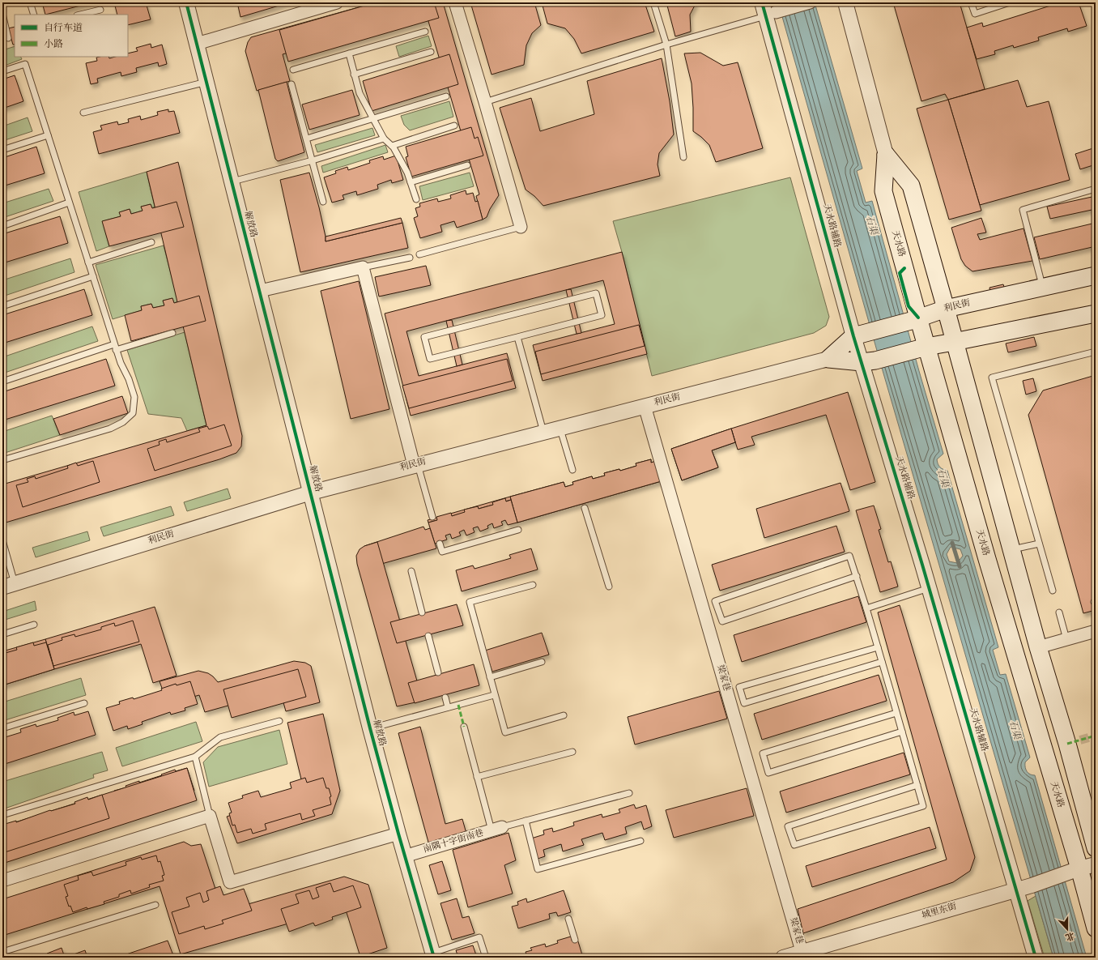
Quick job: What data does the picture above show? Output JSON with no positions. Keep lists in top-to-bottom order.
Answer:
{
  "streets": {
    "main road": ["天水路", "利民街"],
    "street": [
      "解放路",
      "天水路辅路",
      "梁家巷",
      "南隅十字街南巷",
      "城里东街"
    ]
  },
  "crossings": [
    ["解放路", "利民街"],
    ["解放路", "南隅十字街南巷"],
    ["天水路辅路", "利民街"],
    ["天水路辅路", "城里东街"],
    ["天水路", "利民街"],
    ["天水路", "城里东街"],
    ["利民街", "梁家巷"],
    ["梁家巷", "城里东街"]
  ],
  "water": ["石渠"],
  "legend": ["自行车道", "小路"],
  "north": "bottom"
}
